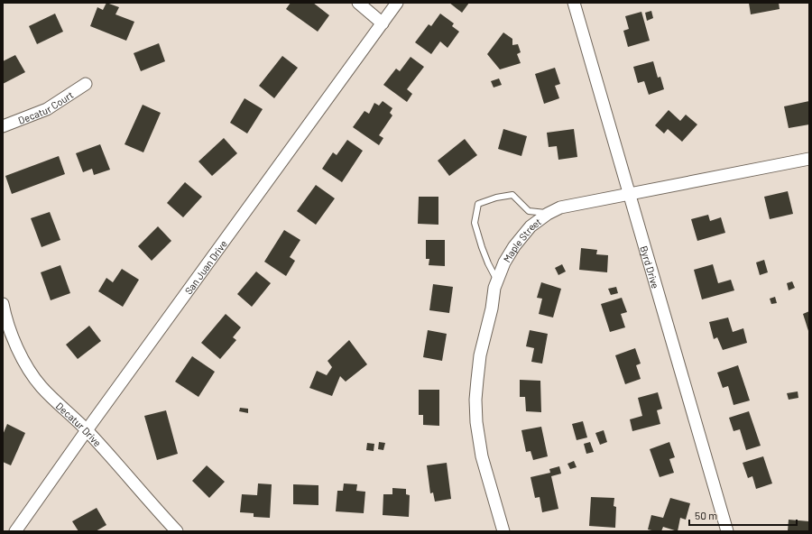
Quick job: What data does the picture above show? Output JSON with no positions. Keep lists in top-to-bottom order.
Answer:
{
  "streets": {
    "street": [
      "Decatur Court",
      "Maple Street",
      "San Juan Drive",
      "Byrd Drive",
      "Decatur Drive"
    ]
  },
  "crossings": [
    ["Maple Street", "Byrd Drive"],
    ["San Juan Drive", "Decatur Drive"]
  ],
  "scale_bar": "50 m"
}
